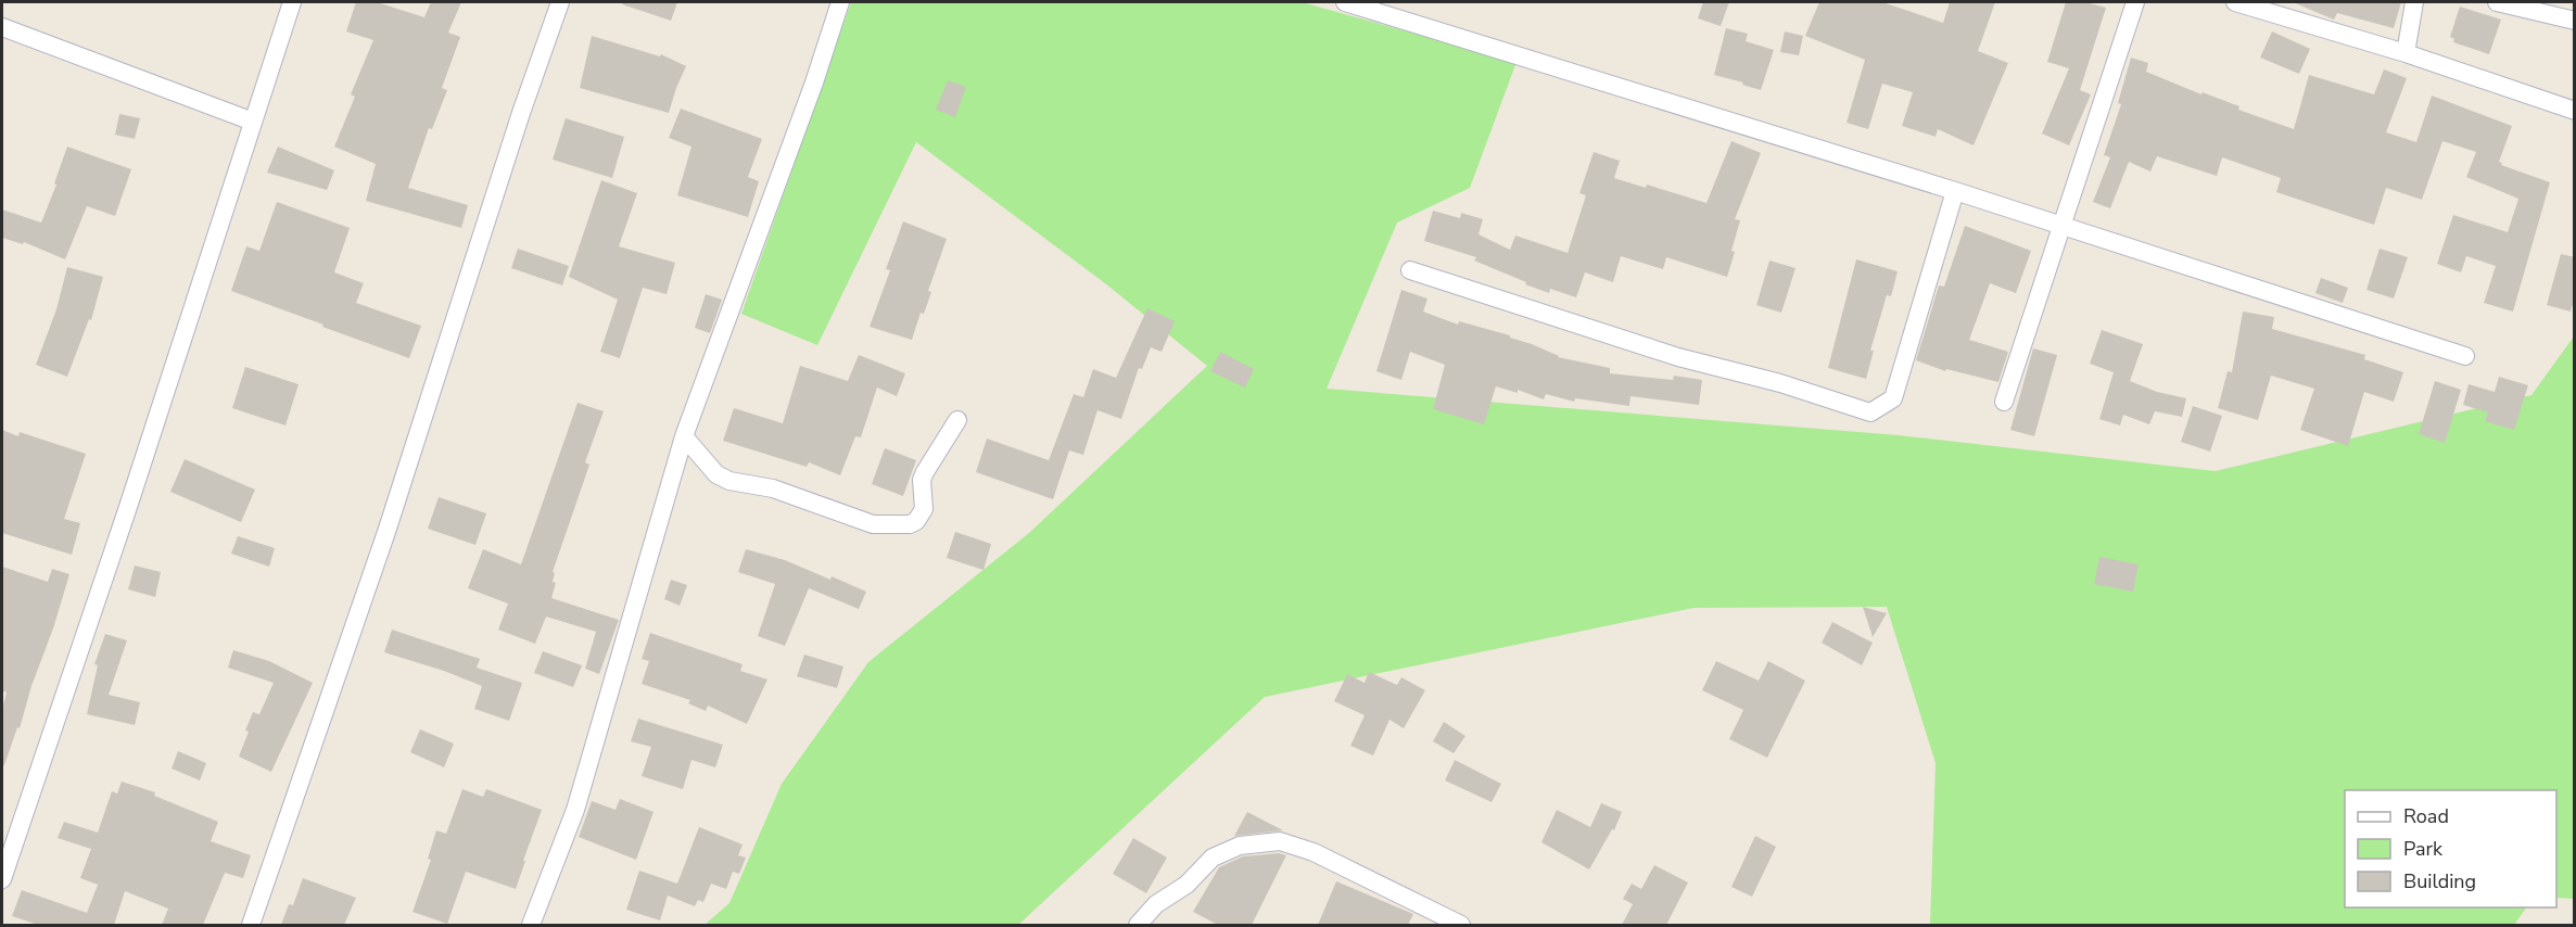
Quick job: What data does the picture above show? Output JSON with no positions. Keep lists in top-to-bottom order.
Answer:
{
  "legend": ["Road", "Park", "Building"]
}
